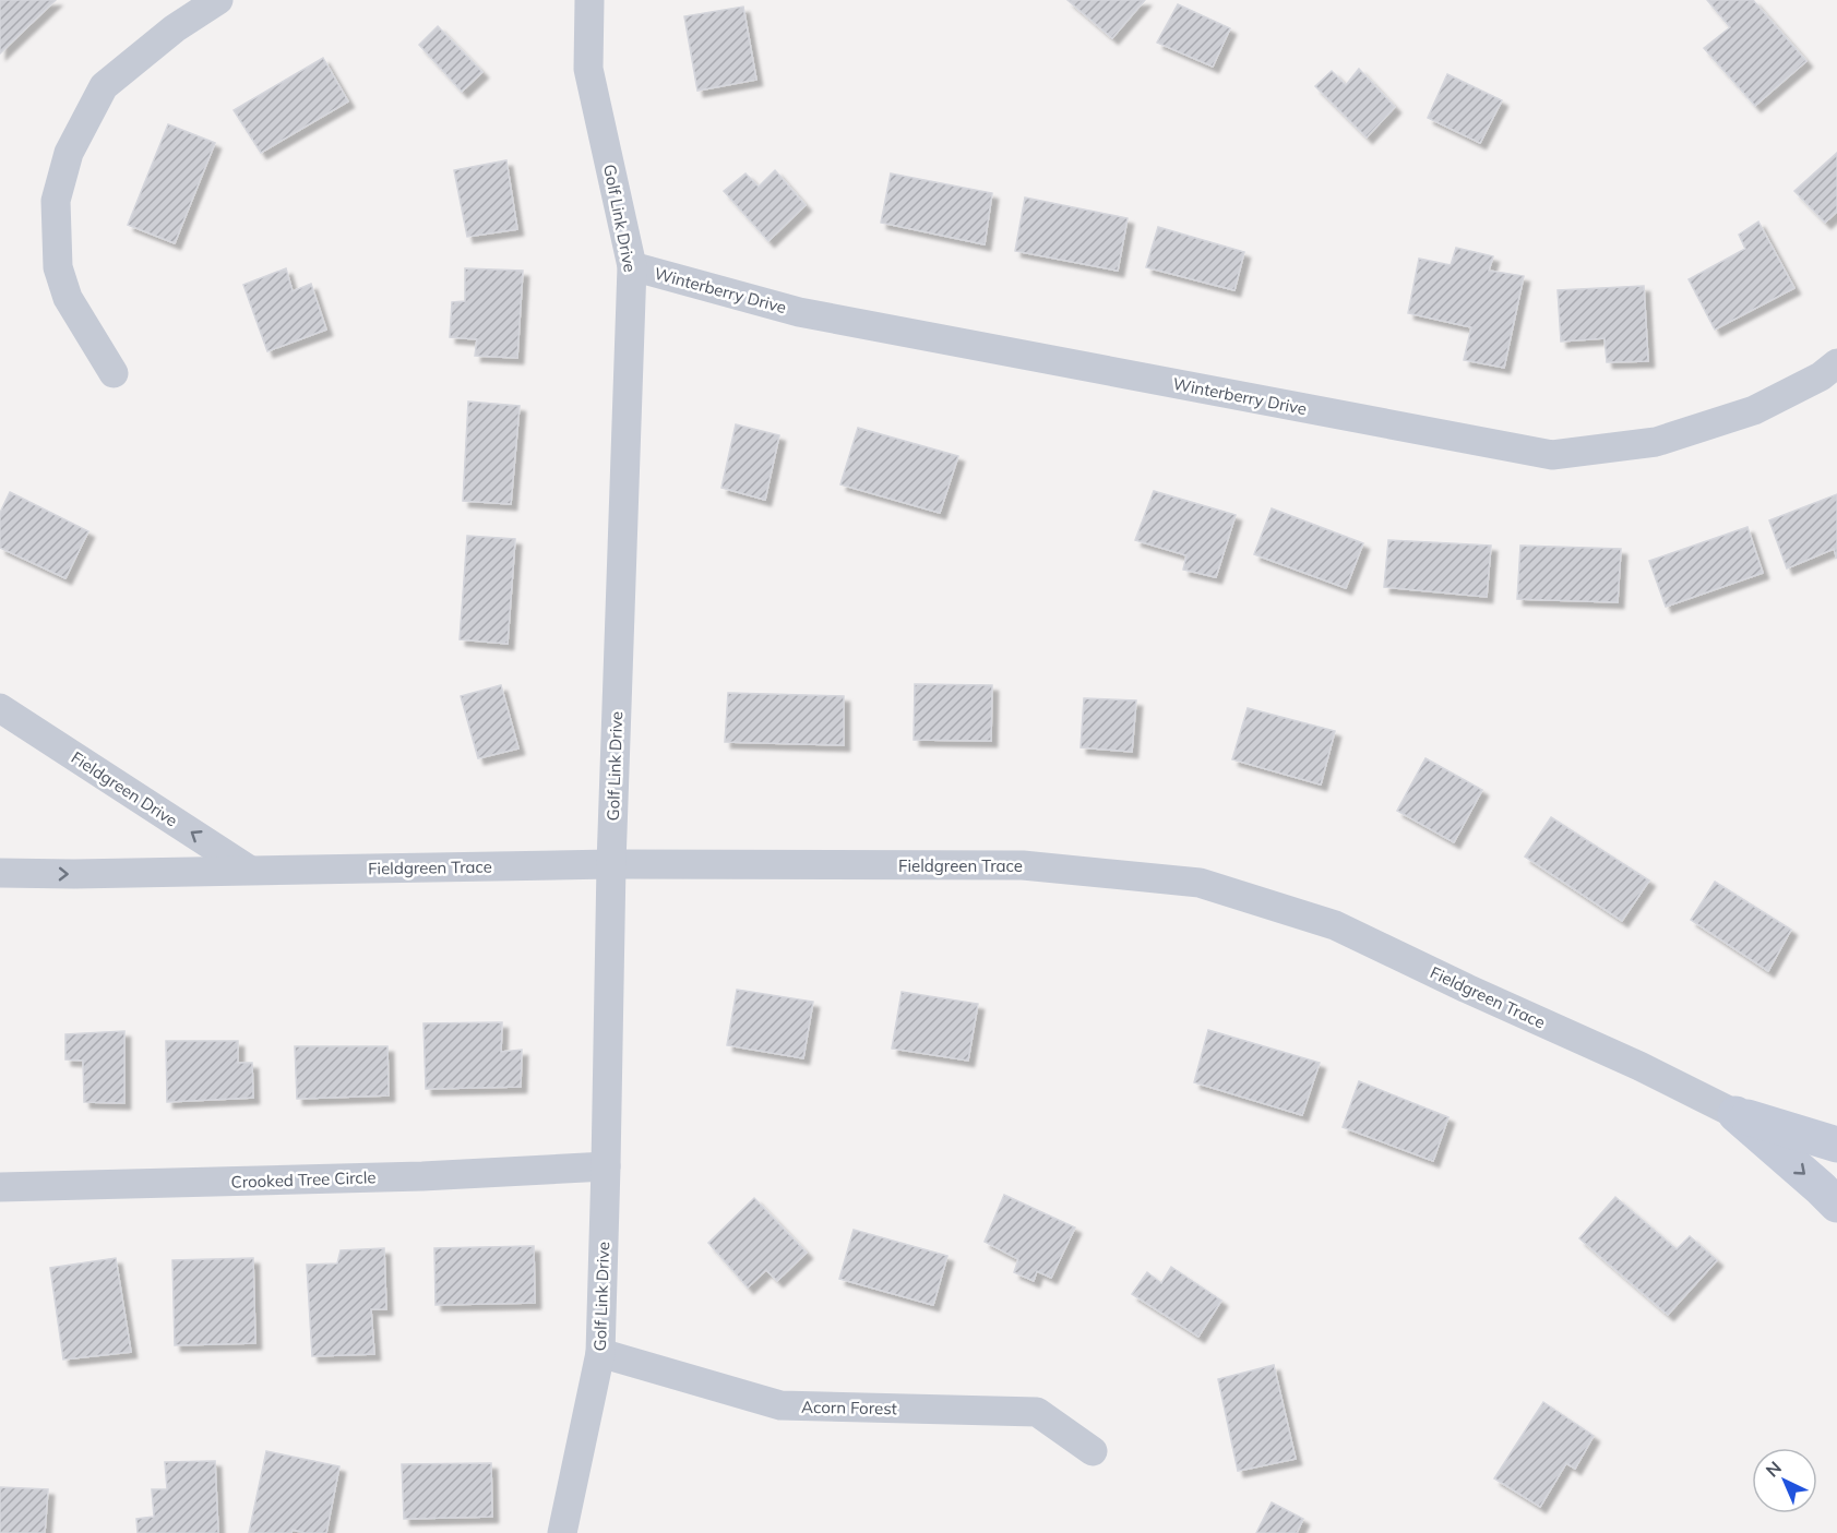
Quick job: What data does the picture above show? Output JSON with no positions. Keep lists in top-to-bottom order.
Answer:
{
  "streets": {
    "street": [
      "Golf Link Drive",
      "Winterberry Drive",
      "Fieldgreen Drive",
      "Fieldgreen Trace",
      "Crooked Tree Circle",
      "Acorn Forest"
    ]
  },
  "crossings": [
    ["Golf Link Drive", "Winterberry Drive"],
    ["Golf Link Drive", "Fieldgreen Trace"],
    ["Golf Link Drive", "Crooked Tree Circle"],
    ["Golf Link Drive", "Acorn Forest"],
    ["Fieldgreen Drive", "Fieldgreen Trace"]
  ],
  "one_way": ["Fieldgreen Drive"],
  "north": "top left"
}
